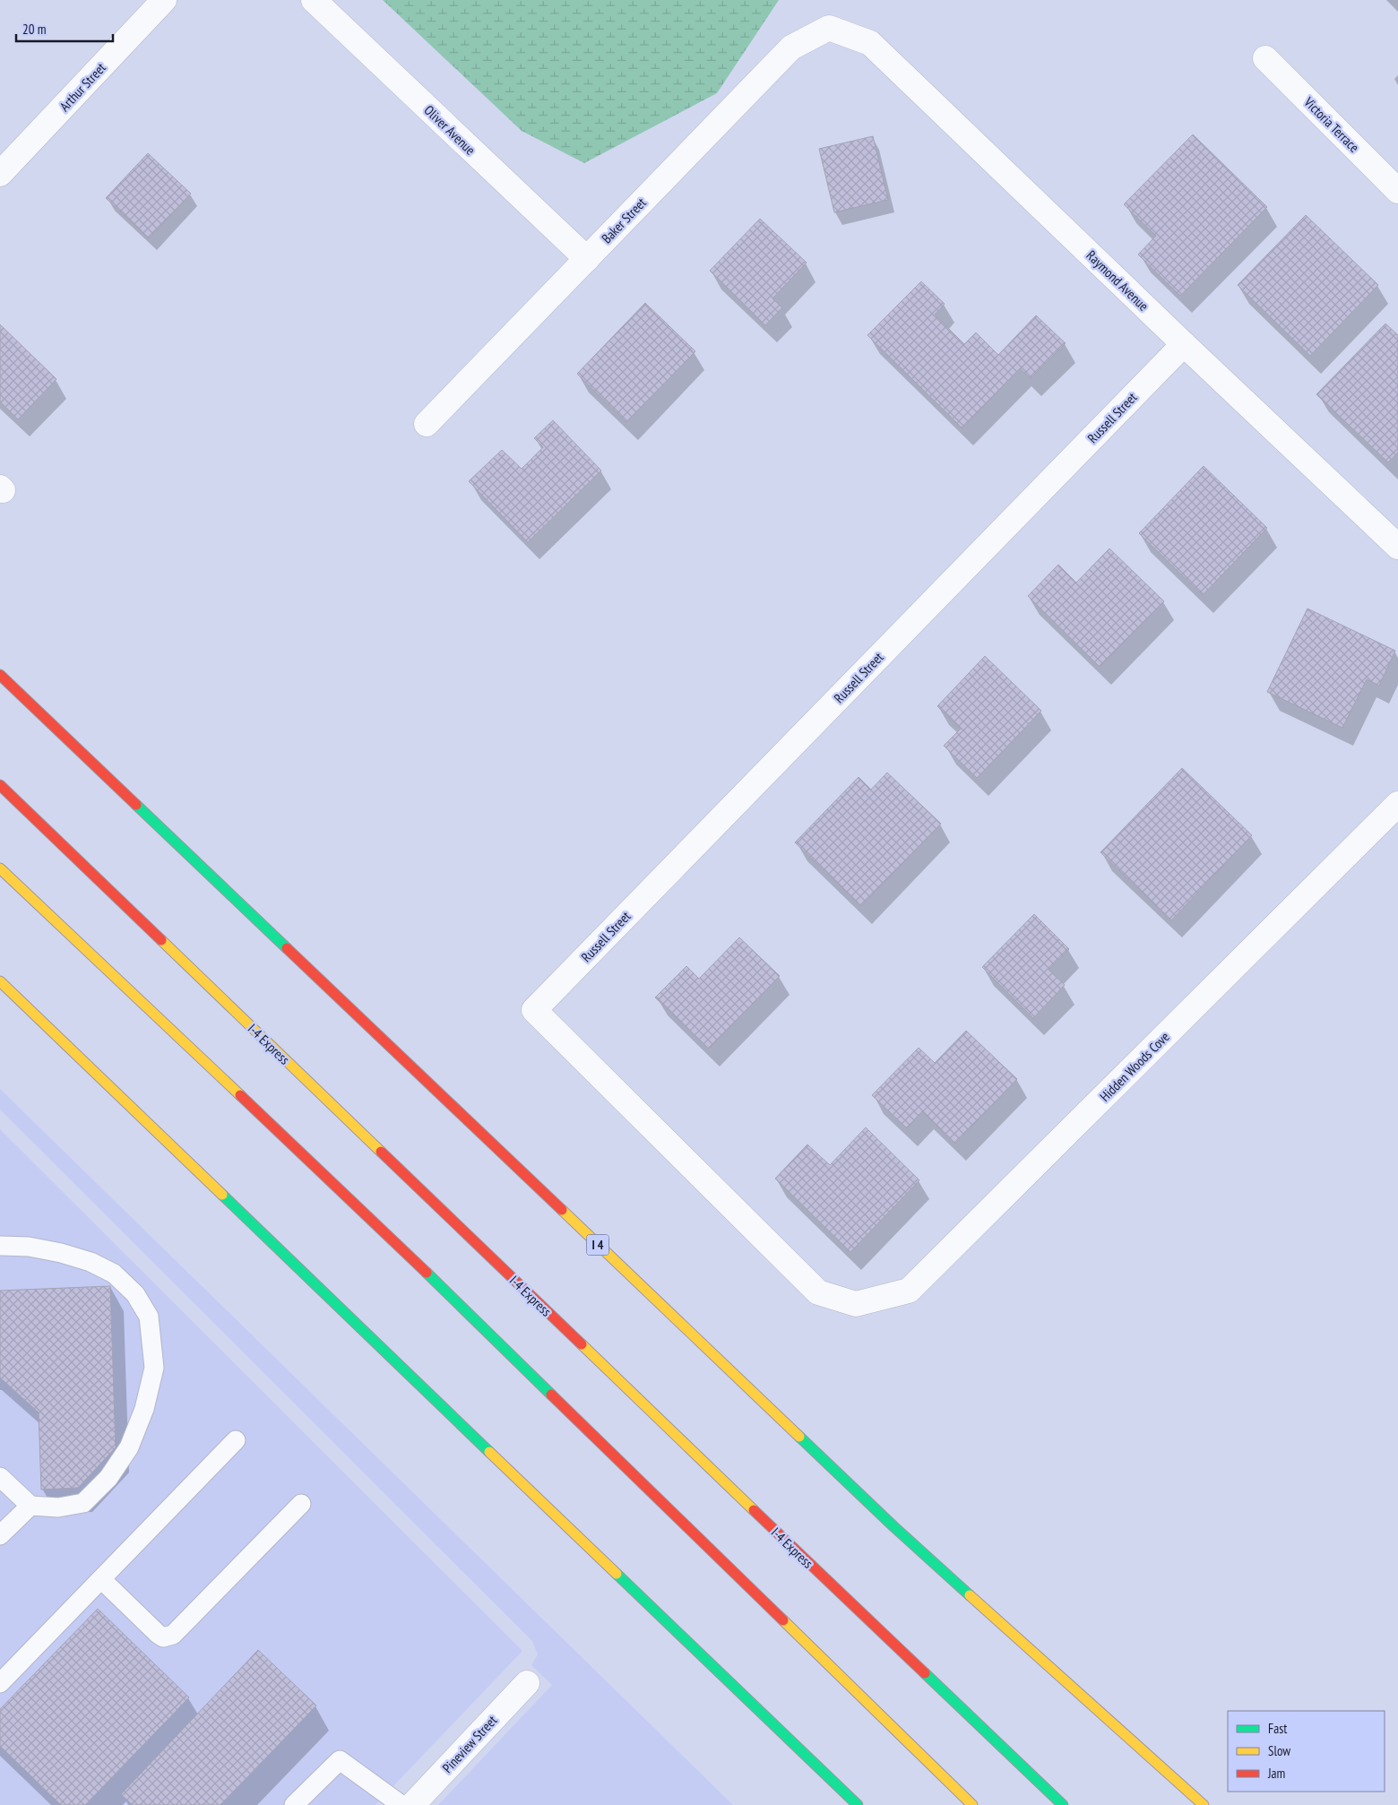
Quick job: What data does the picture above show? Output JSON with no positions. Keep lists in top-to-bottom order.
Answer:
{
  "streets": {
    "highway": ["I-4 Express", "I 4"],
    "street": [
      "Arthur Street",
      "Victoria Terrace",
      "Oliver Avenue",
      "Baker Street",
      "Raymond Avenue",
      "Russell Street",
      "Hidden Woods Cove",
      "Pineview Street"
    ]
  },
  "crossings": [
    ["Oliver Avenue", "Baker Street"],
    ["Baker Street", "Raymond Avenue"],
    ["Raymond Avenue", "Russell Street"],
    ["Russell Street", "Hidden Woods Cove"]
  ],
  "legend": ["Fast", "Slow", "Jam"],
  "scale_bar": "20 m"
}
